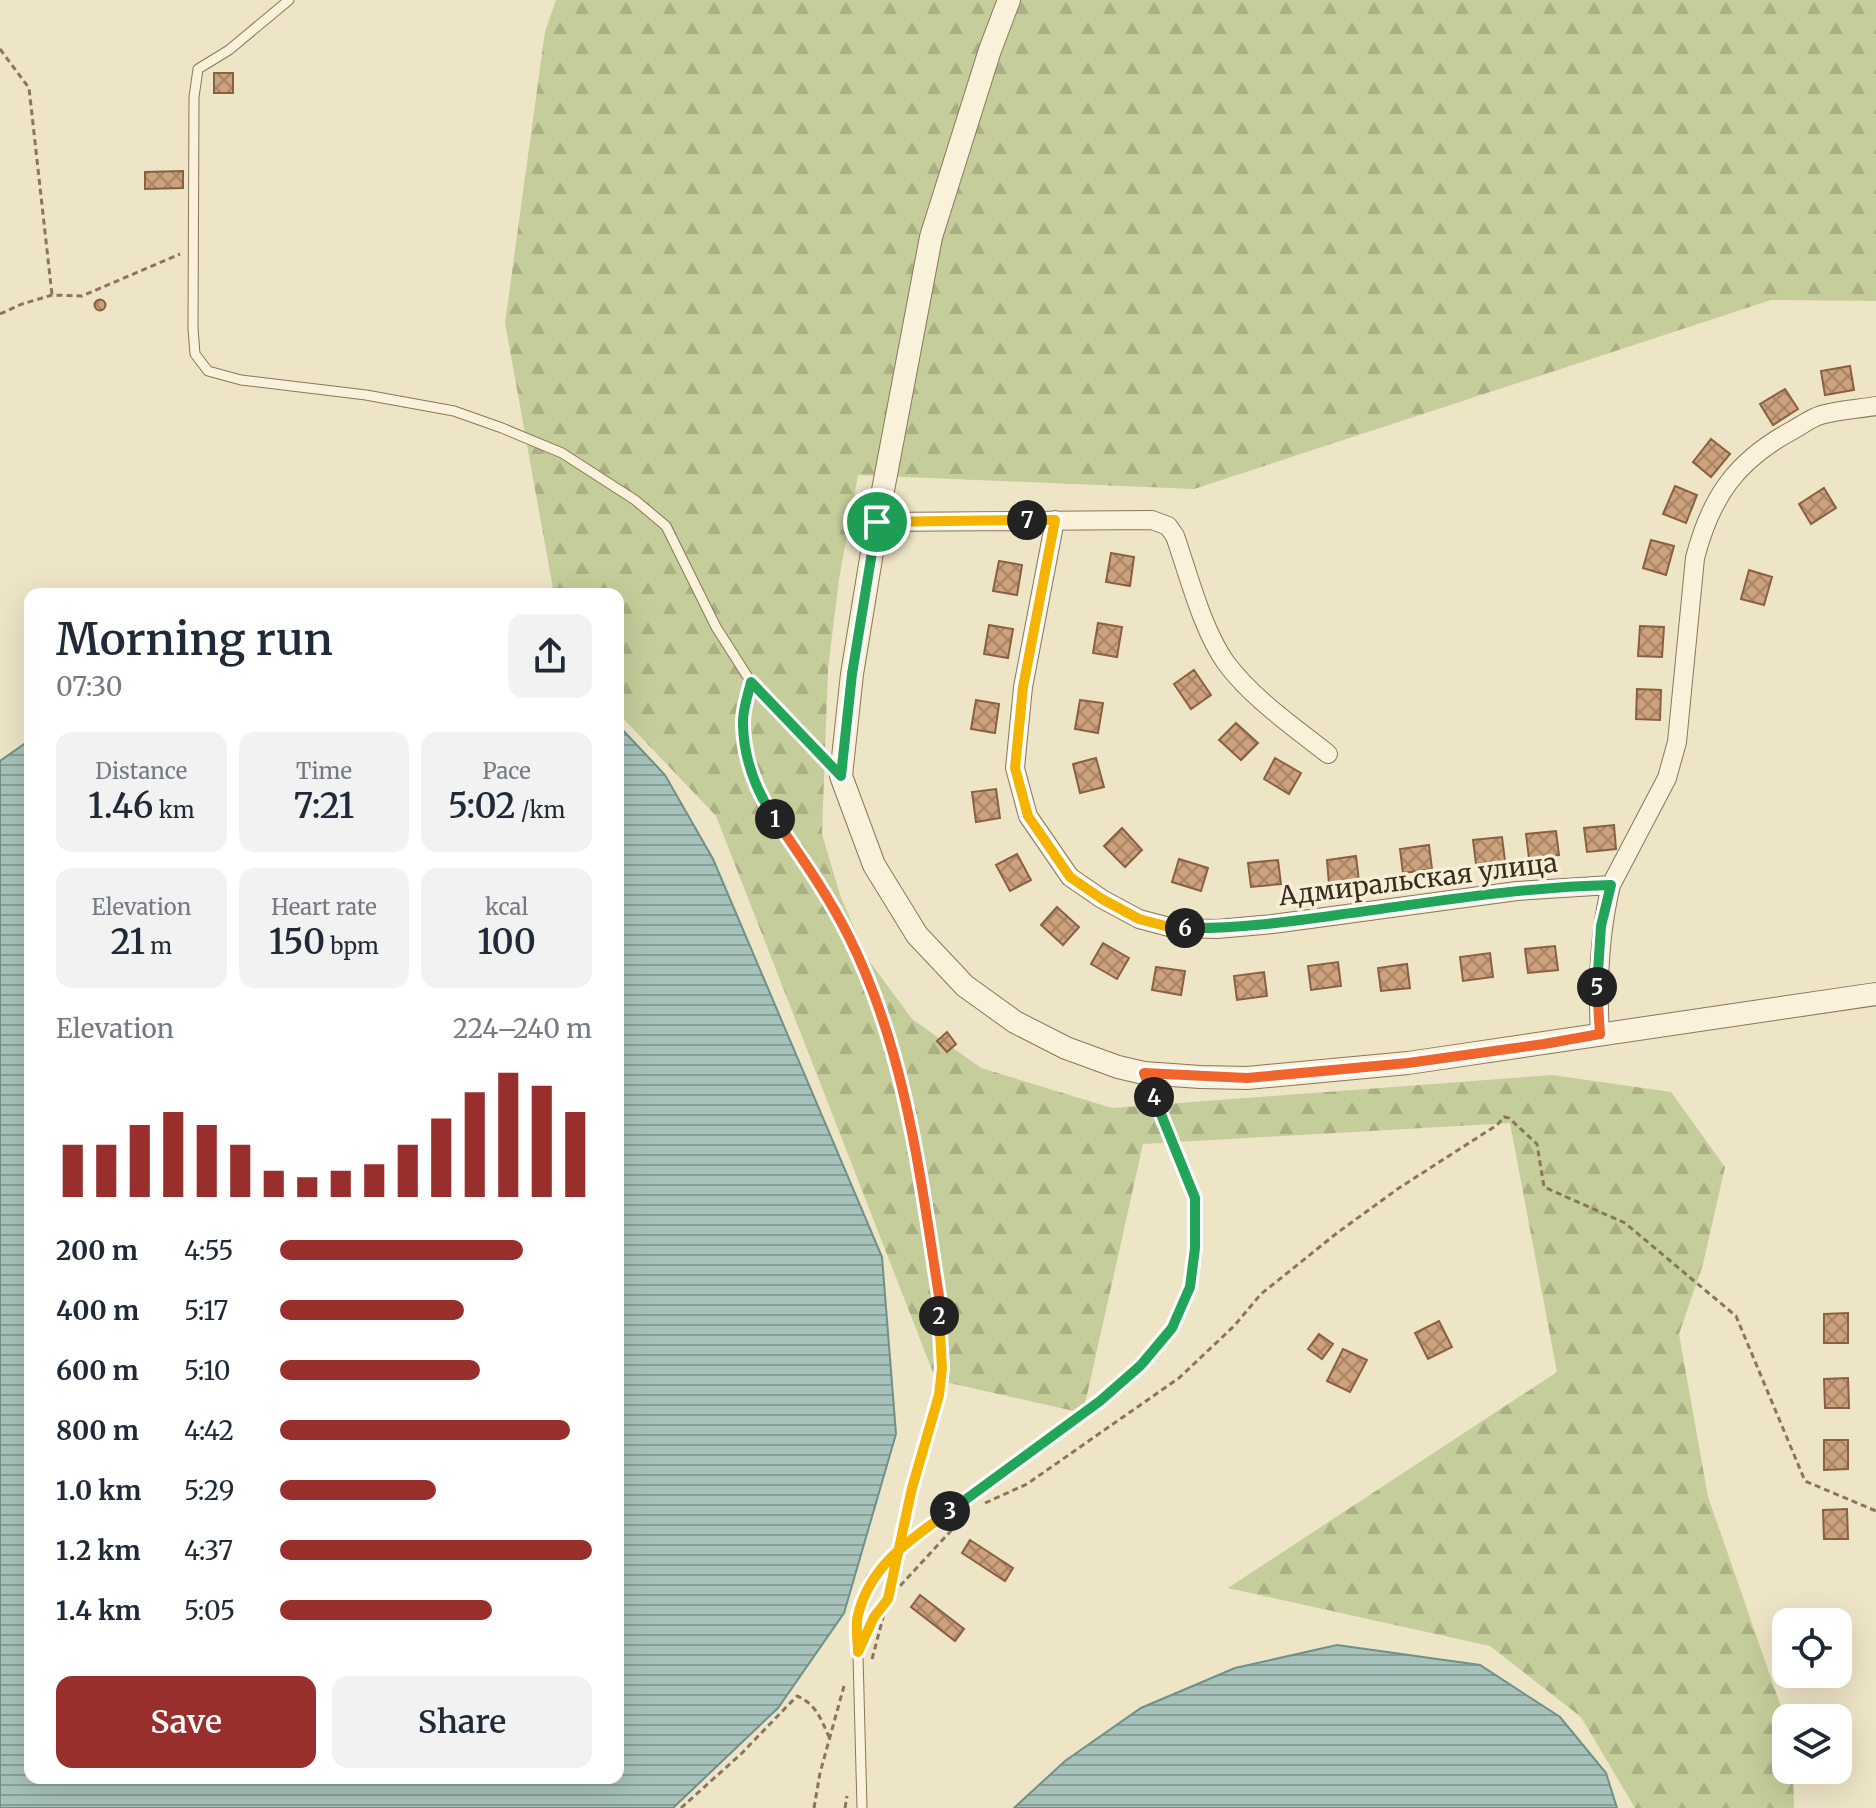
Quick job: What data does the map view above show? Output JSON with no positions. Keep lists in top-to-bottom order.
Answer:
{
  "streets": {
    "street": ["Адмиральская улица"]
  },
  "page": {
    "pins": [
      "7",
      "1",
      "6",
      "5",
      "4",
      "2",
      "3"
    ],
    "heading": ["Morning run", "07:30"],
    "stats": [
      ["Distance", "1.46 km"],
      ["Time", "7:21"],
      ["Pace", "5:02 /km"],
      ["Elevation", "21 m"],
      ["Heart rate", "150 bpm"],
      ["kcal", "100"]
    ],
    "chart": ["Elevation", "224–240 m"],
    "list": [
      {
        "name": "200 m",
        "note": "4:55"
      },
      {
        "name": "400 m",
        "note": "5:17"
      },
      {
        "name": "600 m",
        "note": "5:10"
      },
      {
        "name": "800 m",
        "note": "4:42"
      },
      {
        "name": "1.0 km",
        "note": "5:29"
      },
      {
        "name": "1.2 km",
        "note": "4:37"
      },
      {
        "name": "1.4 km",
        "note": "5:05"
      }
    ],
    "buttons": ["Save", "Share"]
  }
}
